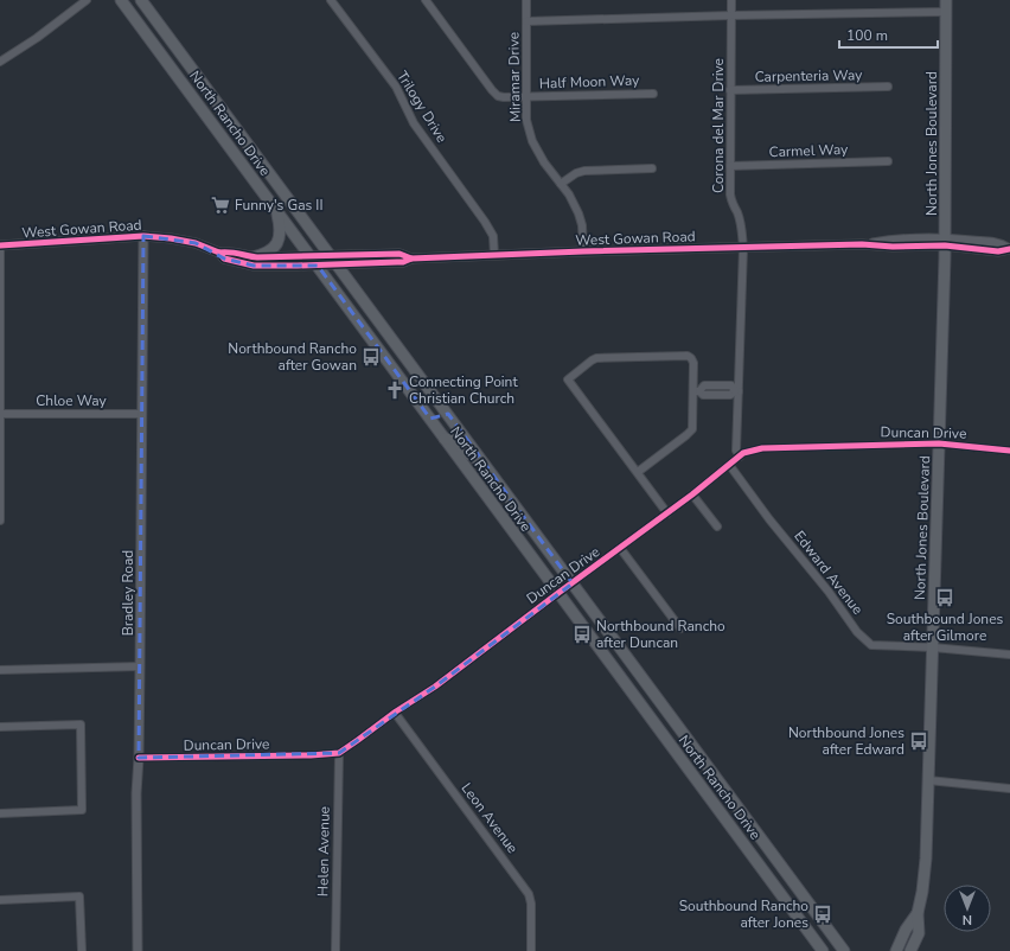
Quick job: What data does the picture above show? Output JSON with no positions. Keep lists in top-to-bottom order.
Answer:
{
  "streets": {
    "main road": ["North Rancho Drive", "North Jones Boulevard"],
    "street": [
      "Carpenteria Way",
      "Miramar Drive",
      "Half Moon Way",
      "Trilogy Drive",
      "Corona del Mar Drive",
      "Carmel Way",
      "West Gowan Road",
      "Chloe Way",
      "Duncan Drive",
      "Edward Avenue",
      "Bradley Road",
      "Leon Avenue",
      "Helen Avenue"
    ]
  },
  "crossings": [
    ["Carpenteria Way", "Corona del Mar Drive"],
    ["Miramar Drive", "Half Moon Way"],
    ["Miramar Drive", "West Gowan Road"],
    ["Trilogy Drive", "West Gowan Road"],
    ["North Rancho Drive", "West Gowan Road"],
    ["North Rancho Drive", "Duncan Drive"],
    ["Corona del Mar Drive", "Carmel Way"],
    ["Corona del Mar Drive", "West Gowan Road"],
    ["North Jones Boulevard", "West Gowan Road"],
    ["North Jones Boulevard", "Duncan Drive"],
    ["North Jones Boulevard", "Edward Avenue"],
    ["West Gowan Road", "Bradley Road"],
    ["Chloe Way", "Bradley Road"],
    ["Duncan Drive", "Edward Avenue"],
    ["Duncan Drive", "Bradley Road"],
    ["Duncan Drive", "Leon Avenue"],
    ["Duncan Drive", "Helen Avenue"]
  ],
  "places": {
    "supermarket": ["Funny's Gas II"],
    "bus stop": [
      "Northbound Rancho after Gowan",
      "Southbound Jones after Gilmore",
      "Northbound Rancho after Duncan",
      "Northbound Jones after Edward",
      "Southbound Rancho after Jones"
    ],
    "church": ["Connecting Point Christian Church"]
  },
  "scale_bar": "100 m",
  "north": "bottom"
}
